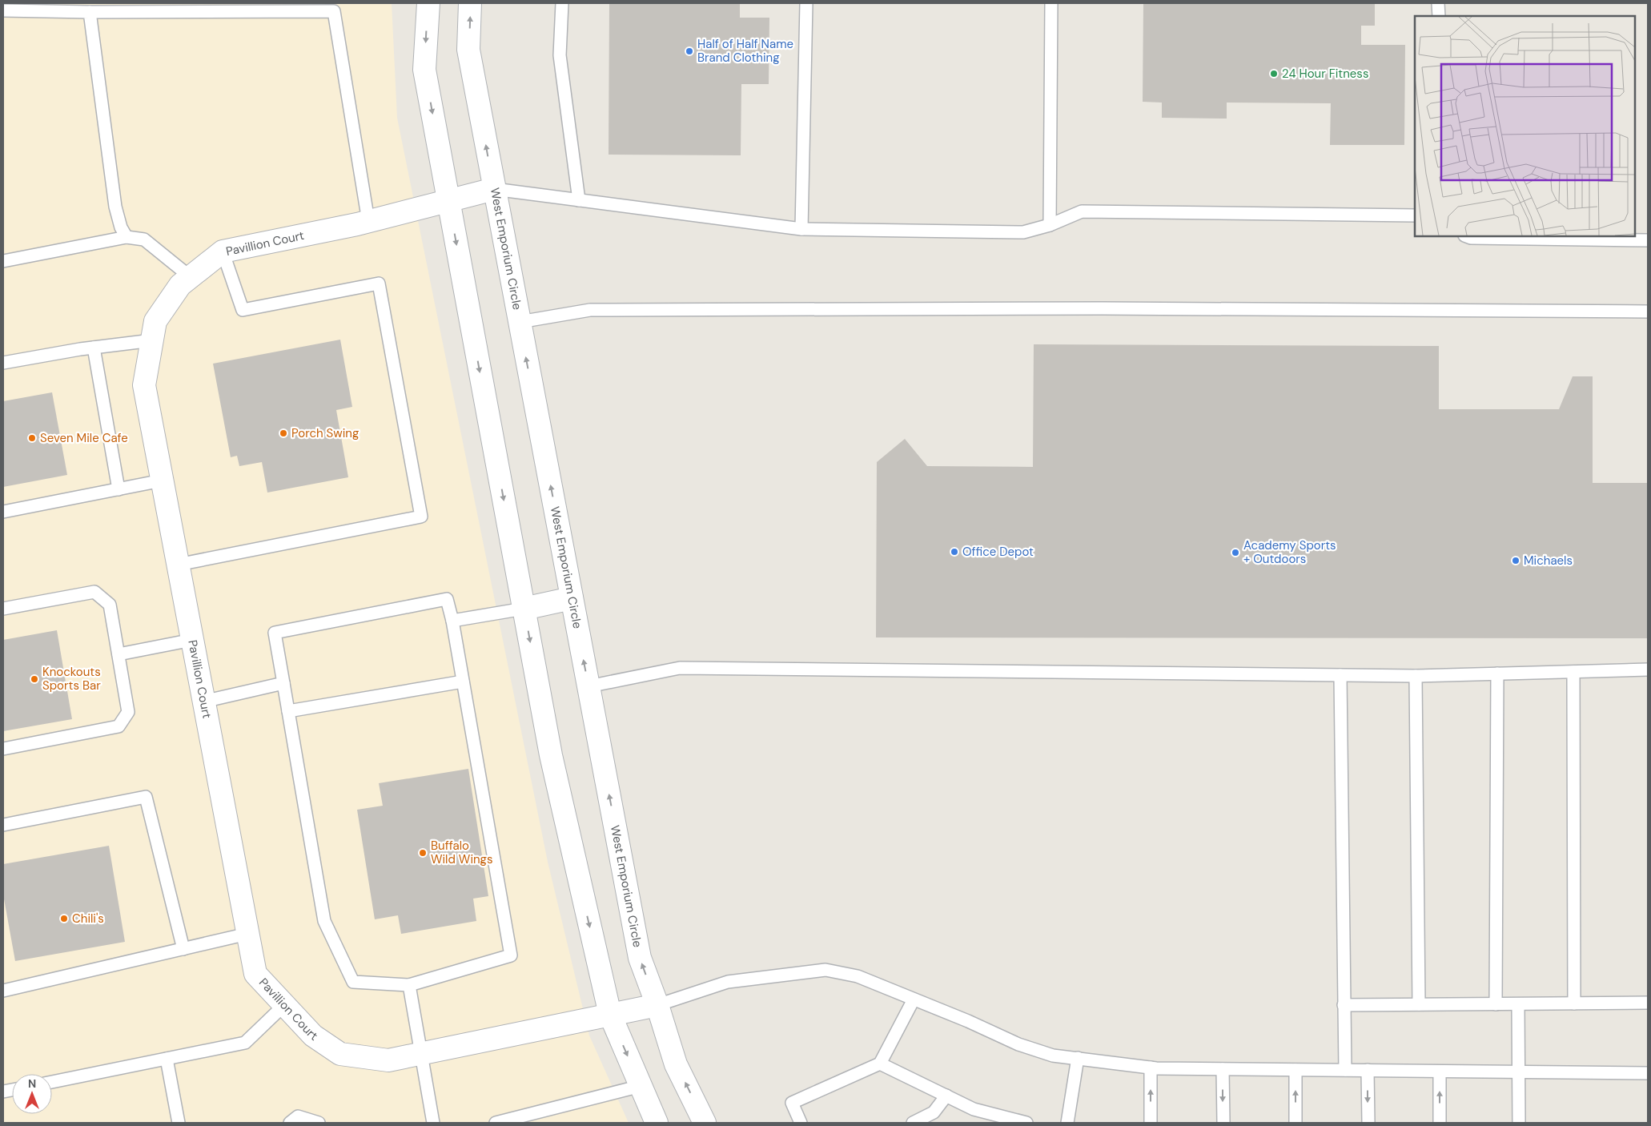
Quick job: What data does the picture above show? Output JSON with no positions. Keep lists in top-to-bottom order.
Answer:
{
  "streets": {
    "street": ["Pavillion Court", "West Emporium Circle"]
  },
  "crossings": [
    ["Pavillion Court", "West Emporium Circle"]
  ],
  "places": [
    "Half of Half Name Brand Clothing",
    "24 Hour Fitness",
    "Porch Swing",
    "Seven Mile Cafe",
    "Office Depot",
    "Academy Sports + Outdoors",
    "Michaels",
    "Knockouts Sports Bar",
    "Buffalo Wild Wings",
    "Chili's"
  ],
  "north": "top"
}
